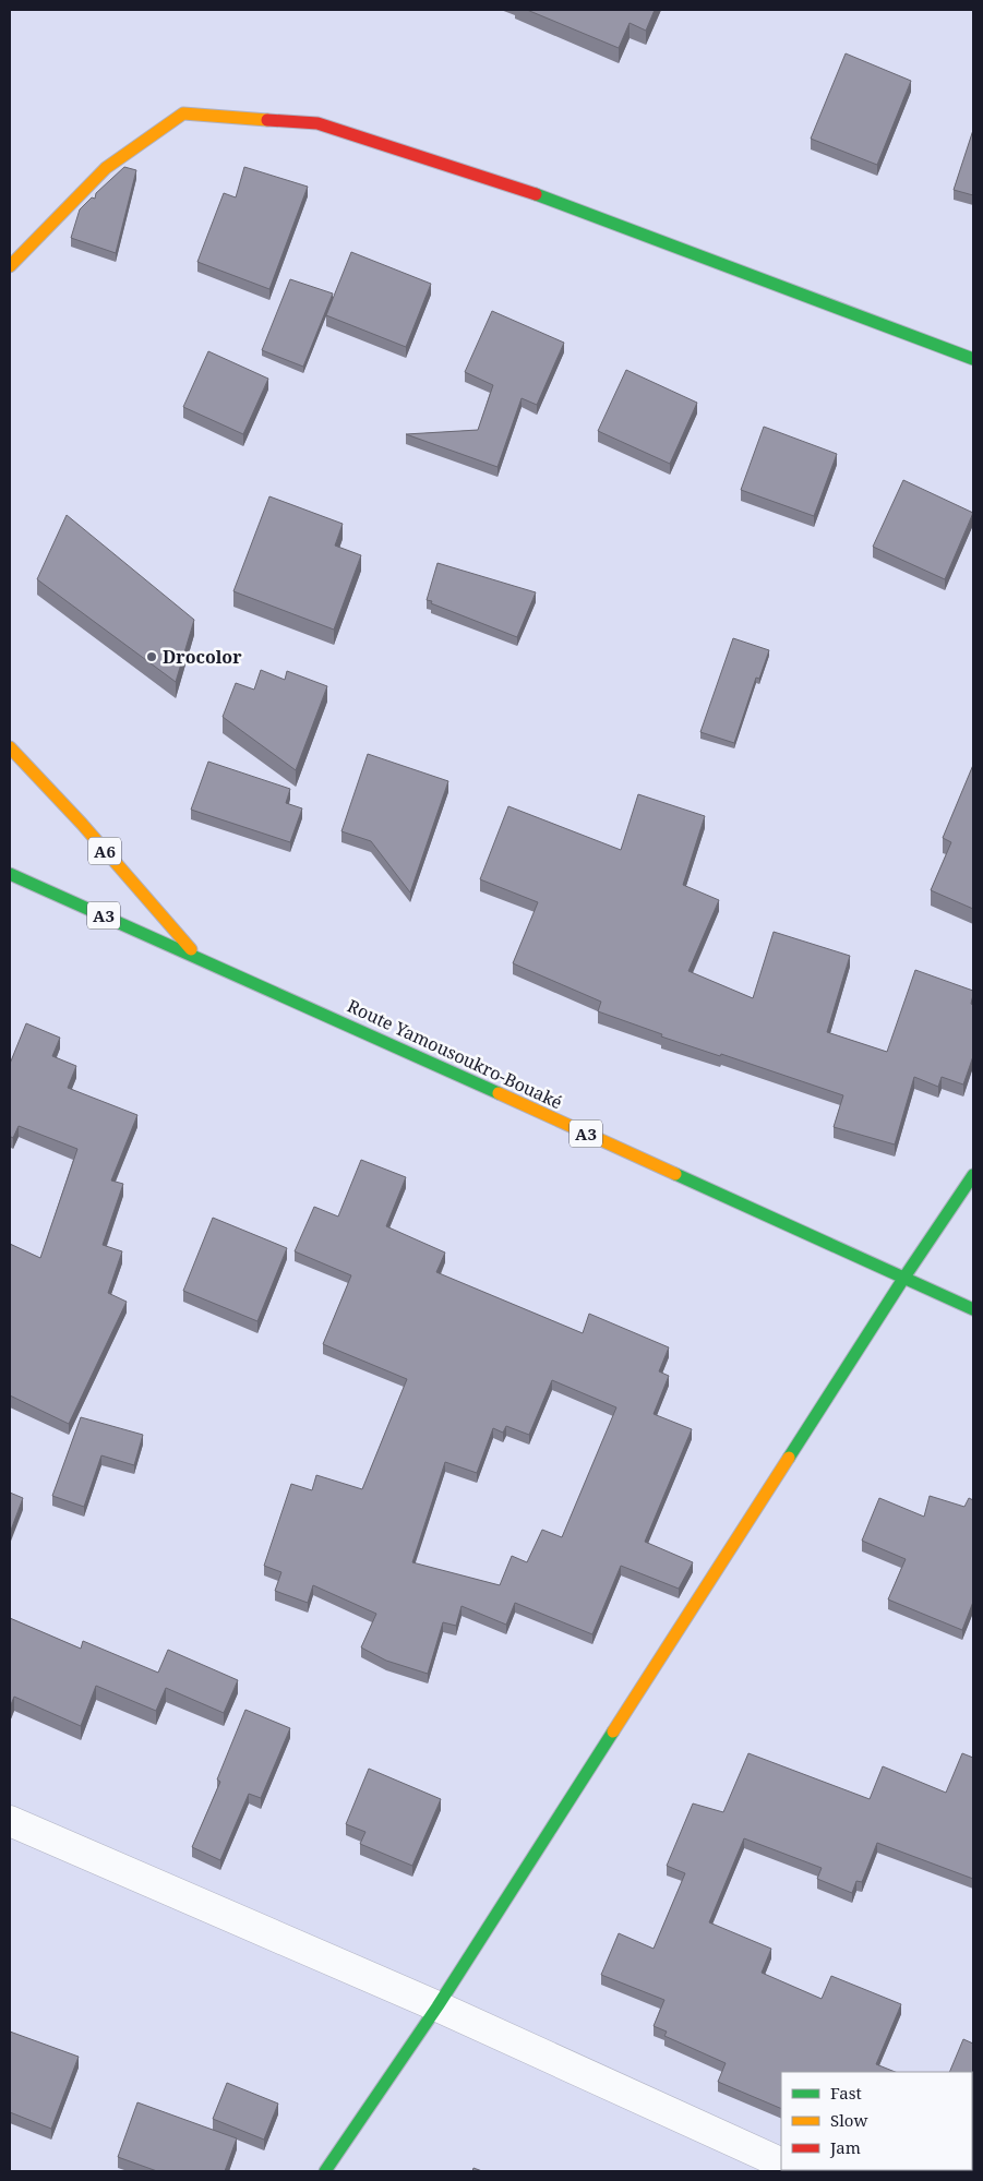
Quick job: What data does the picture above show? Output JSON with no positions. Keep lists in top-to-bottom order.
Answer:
{
  "streets": {
    "main road": ["A6", "A3", "Route Yamousoukro-Bouaké"]
  },
  "crossings": [
    ["A6", "Route Yamousoukro-Bouaké"]
  ],
  "places": ["Drocolor"],
  "legend": ["Fast", "Slow", "Jam"]
}
